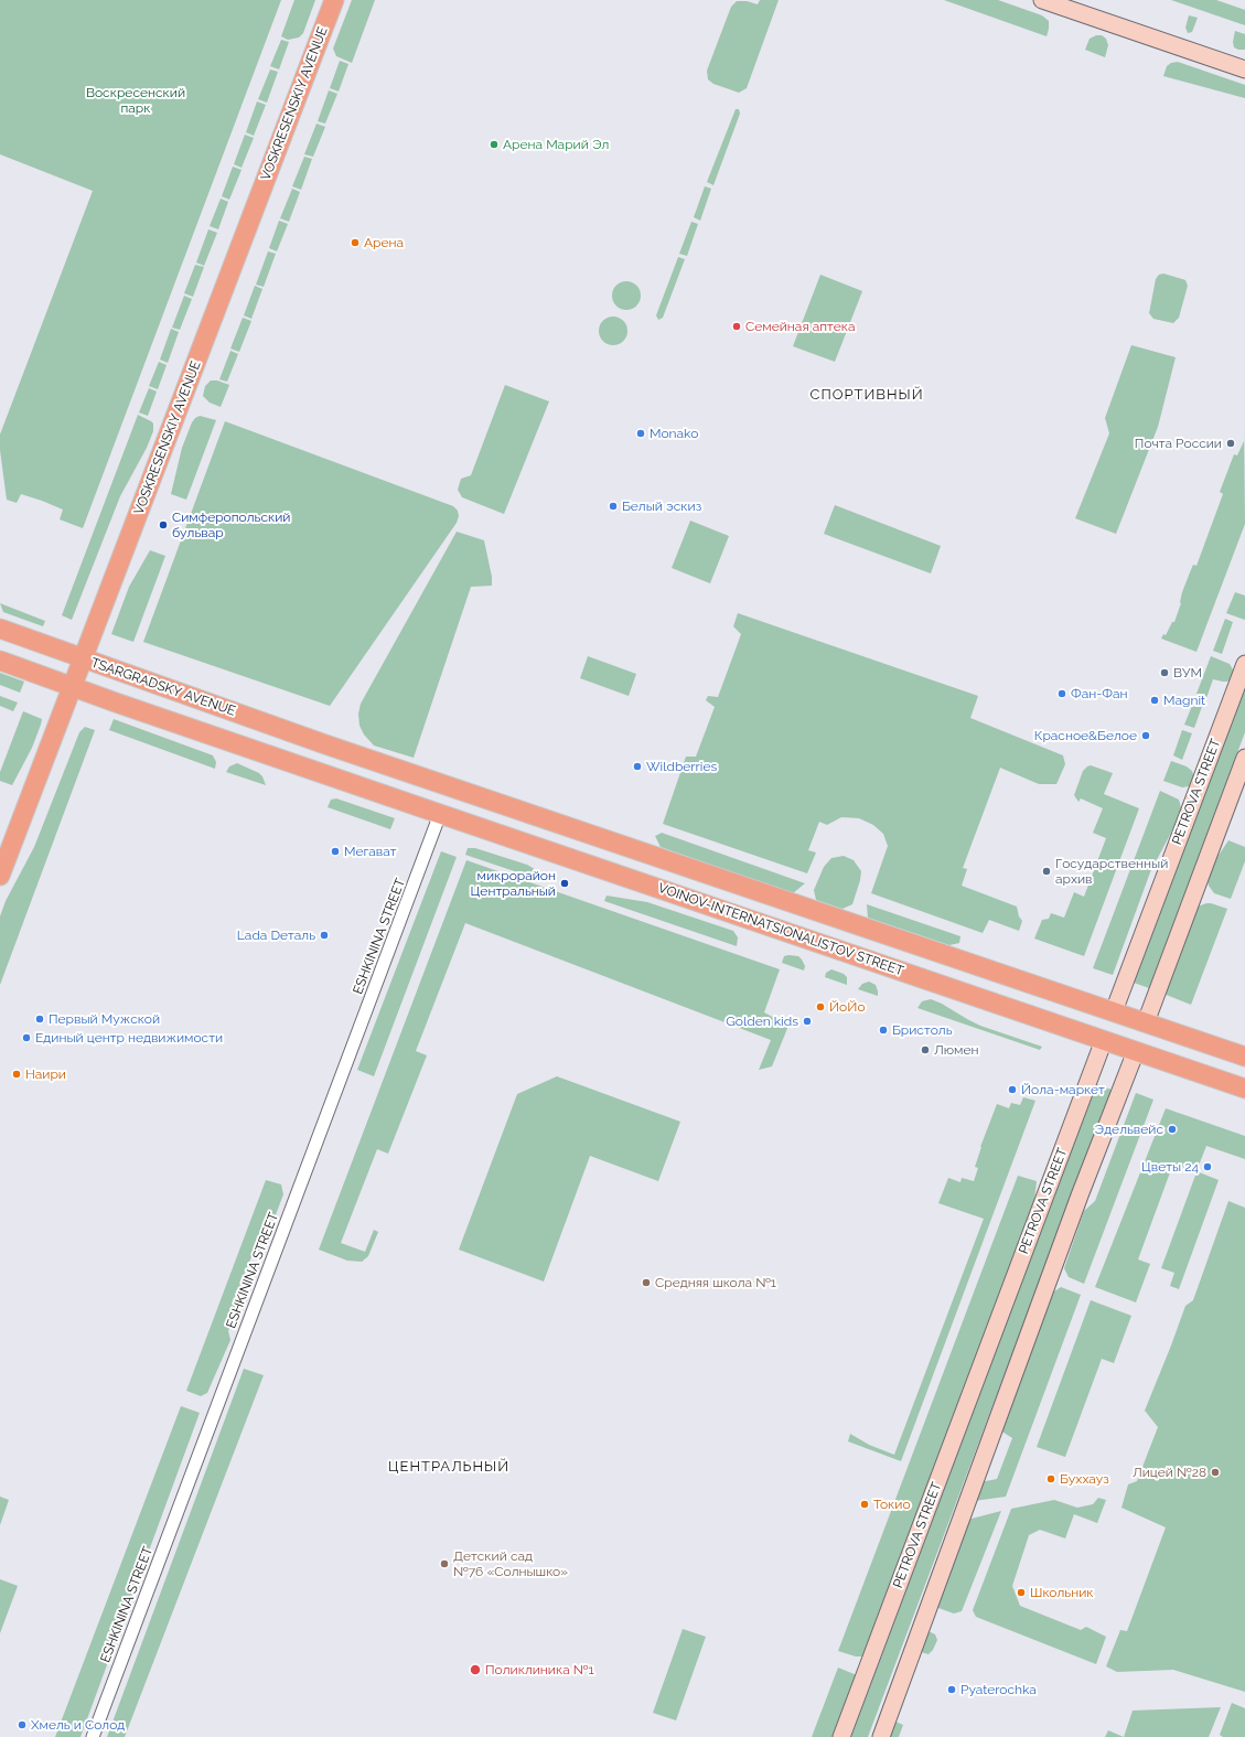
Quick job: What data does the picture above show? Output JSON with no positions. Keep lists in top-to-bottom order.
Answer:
{
  "streets": {
    "main road": [
      "VOSKRESENSKIY AVENUE",
      "TSARGRADSKY AVENUE",
      "PETROVA STREET",
      "VOINOV-INTERNATSIONALISTOV STREET"
    ],
    "street": ["ESHKININA STREET"]
  },
  "crossings": [
    ["VOSKRESENSKIY AVENUE", "TSARGRADSKY AVENUE"],
    ["VOSKRESENSKIY AVENUE", "VOINOV-INTERNATSIONALISTOV STREET"],
    ["TSARGRADSKY AVENUE", "PETROVA STREET"],
    ["PETROVA STREET", "VOINOV-INTERNATSIONALISTOV STREET"],
    ["VOINOV-INTERNATSIONALISTOV STREET", "ESHKININA STREET"]
  ],
  "districts": ["СПОРТИВНЫЙ", "ЦЕНТРАЛЬНЫЙ"],
  "parks": ["Воскресенский парк"],
  "places": [
    "Арена Марий Эл",
    "Арена",
    "Семейная аптека",
    "Monako",
    "Почта России",
    "Белый эскиз",
    "Симферопольский бульвар",
    "ВУМ",
    "Фан-Фан",
    "Magnit",
    "Красное&Белое",
    "Wildberries",
    "Мегават",
    "Государственный архив",
    "микрорайон Центральный",
    "Lada Dеталь",
    "ЙоЙо",
    "Первый Мужской",
    "Golden kids",
    "Бристоль",
    "Единый центр недвижимости",
    "Люмен",
    "Наири",
    "Йола-маркет",
    "Эдельвейс",
    "Цветы 24",
    "Средняя школа №1",
    "Лицей №28",
    "Буххауз",
    "Токио",
    "Детский сад №76 «Солнышко»",
    "Школьник",
    "Поликлиника №1",
    "Pyaterochka",
    "Хмель и Солод"
  ]
}
